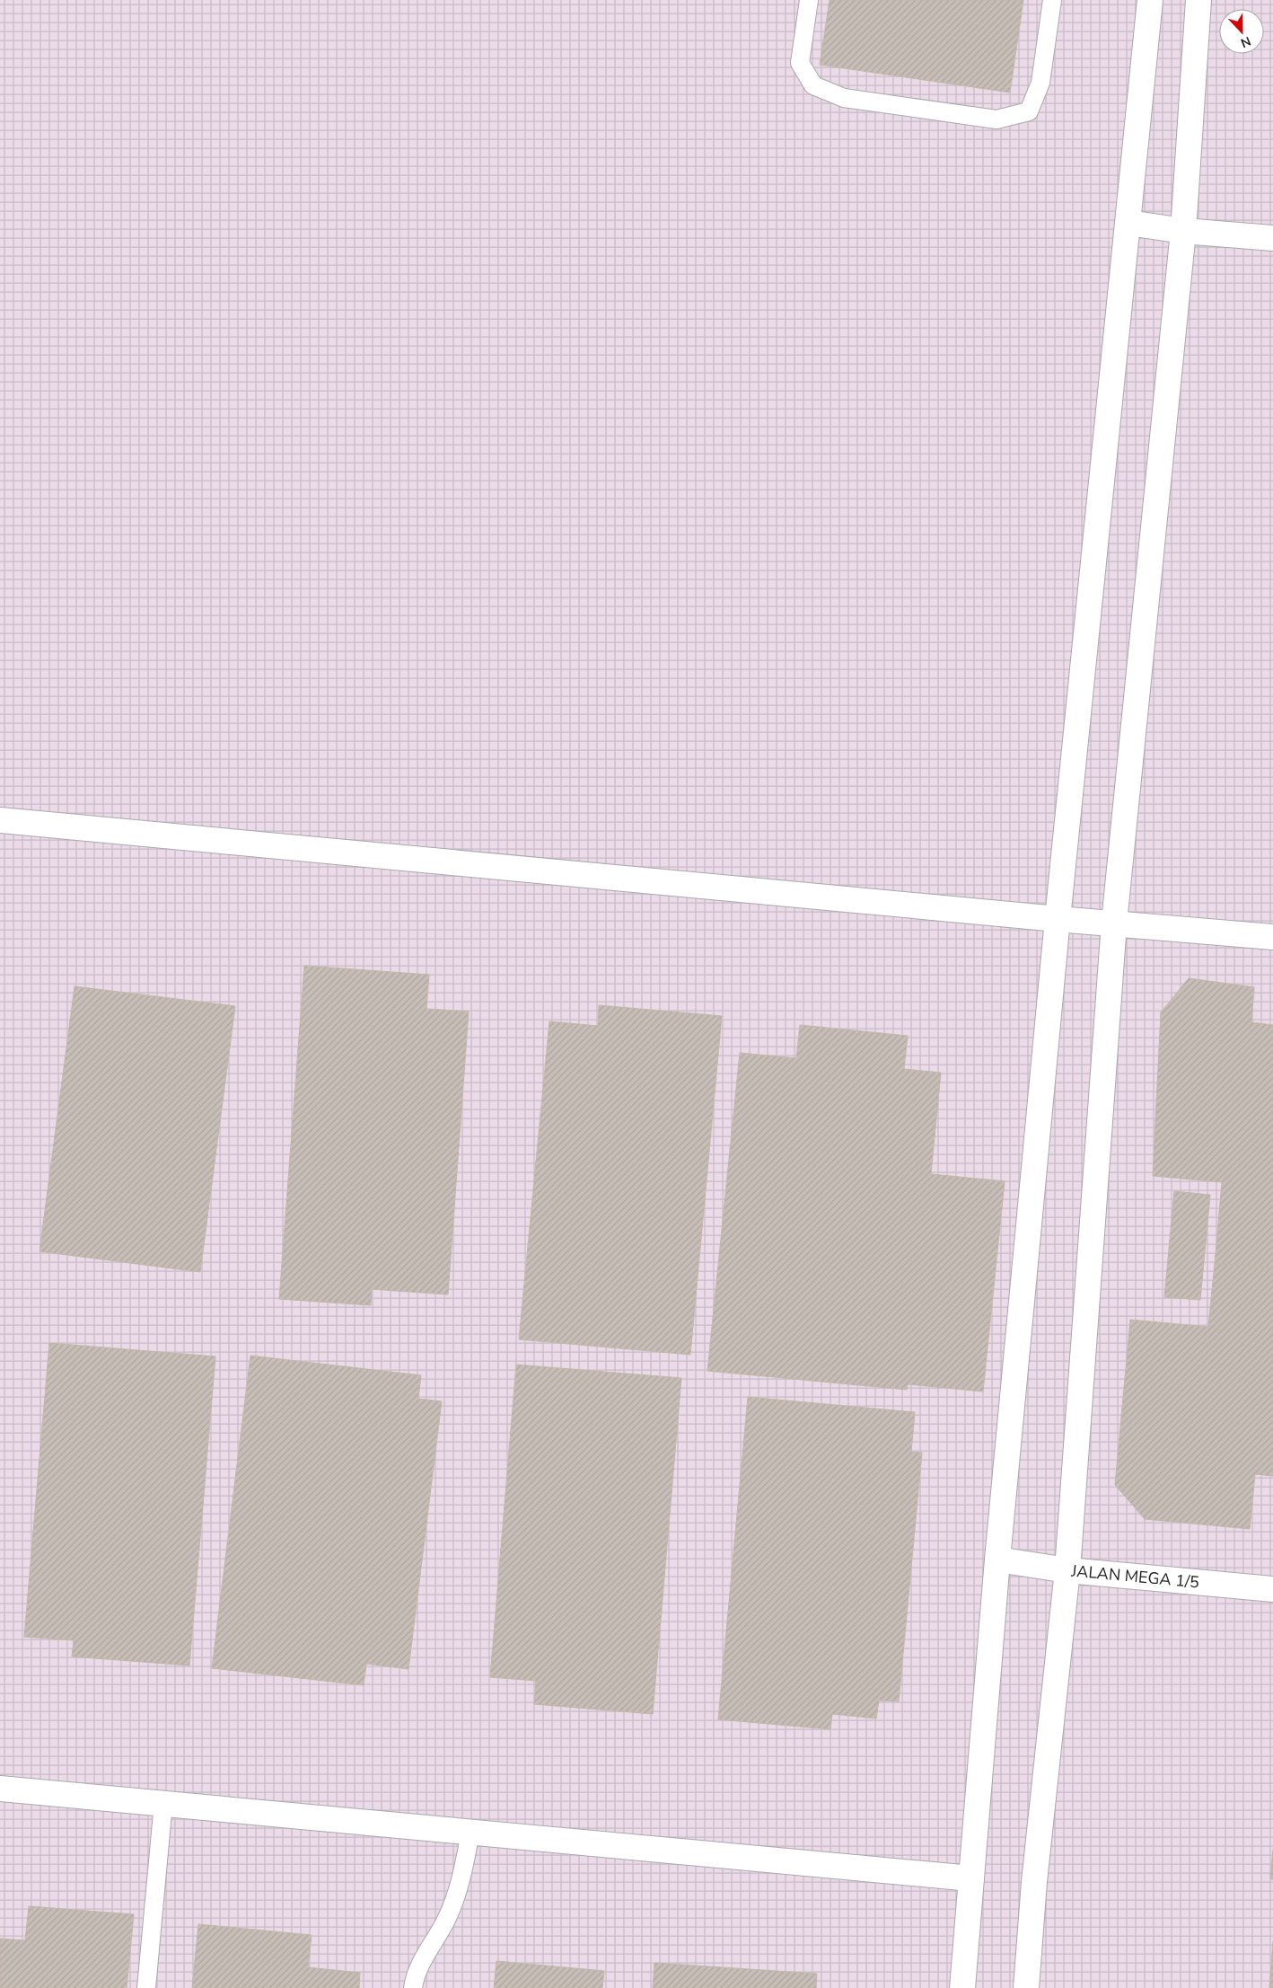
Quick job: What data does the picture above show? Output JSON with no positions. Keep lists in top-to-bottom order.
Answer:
{
  "streets": {
    "street": ["JALAN MEGA 1/5"]
  },
  "north": "bottom"
}
